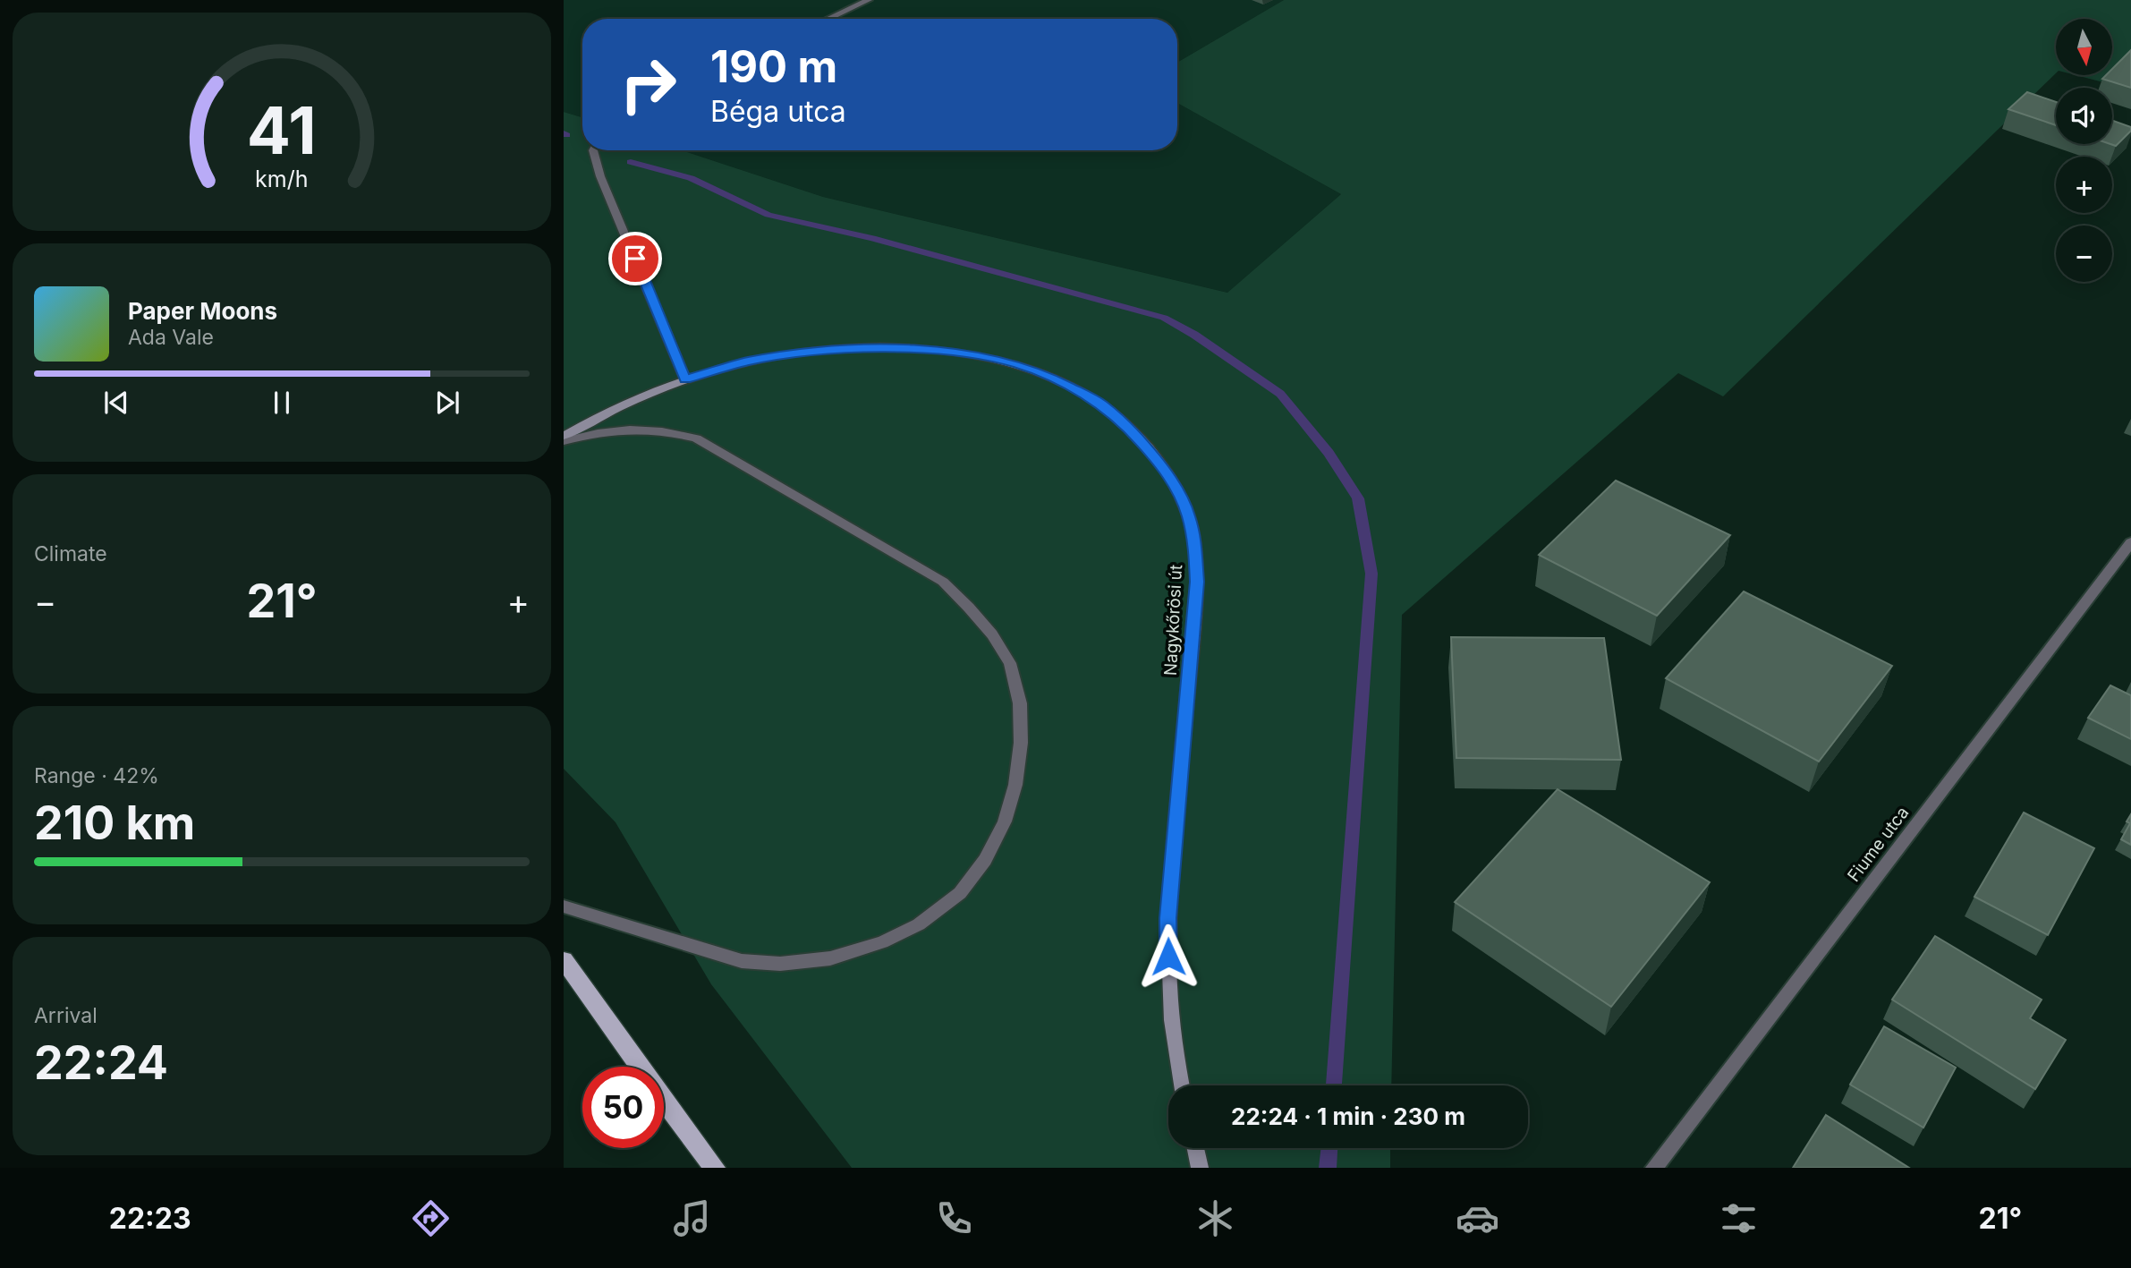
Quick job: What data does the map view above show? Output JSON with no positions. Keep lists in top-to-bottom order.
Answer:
{
  "streets": {
    "main road": ["Nagykőrösi út"],
    "street": ["Fiume utca"]
  },
  "north": "bottom",
  "page": {
    "map_buttons": ["+", "−"],
    "turn": ["190 m", "Béga utca"],
    "song": ["Paper Moons", "Ada Vale"],
    "tile": [
      "Climate",
      ["Range · 42%", "210 km"],
      ["Arrival", "22:24"]
    ],
    "heat": ["−", "21°", "+"],
    "limit": "50",
    "trip": "22:24 · 1 min · 230 m",
    "tabs": ["22:23", "21°"],
    "gauge": ["41", "km/h"]
  }
}
